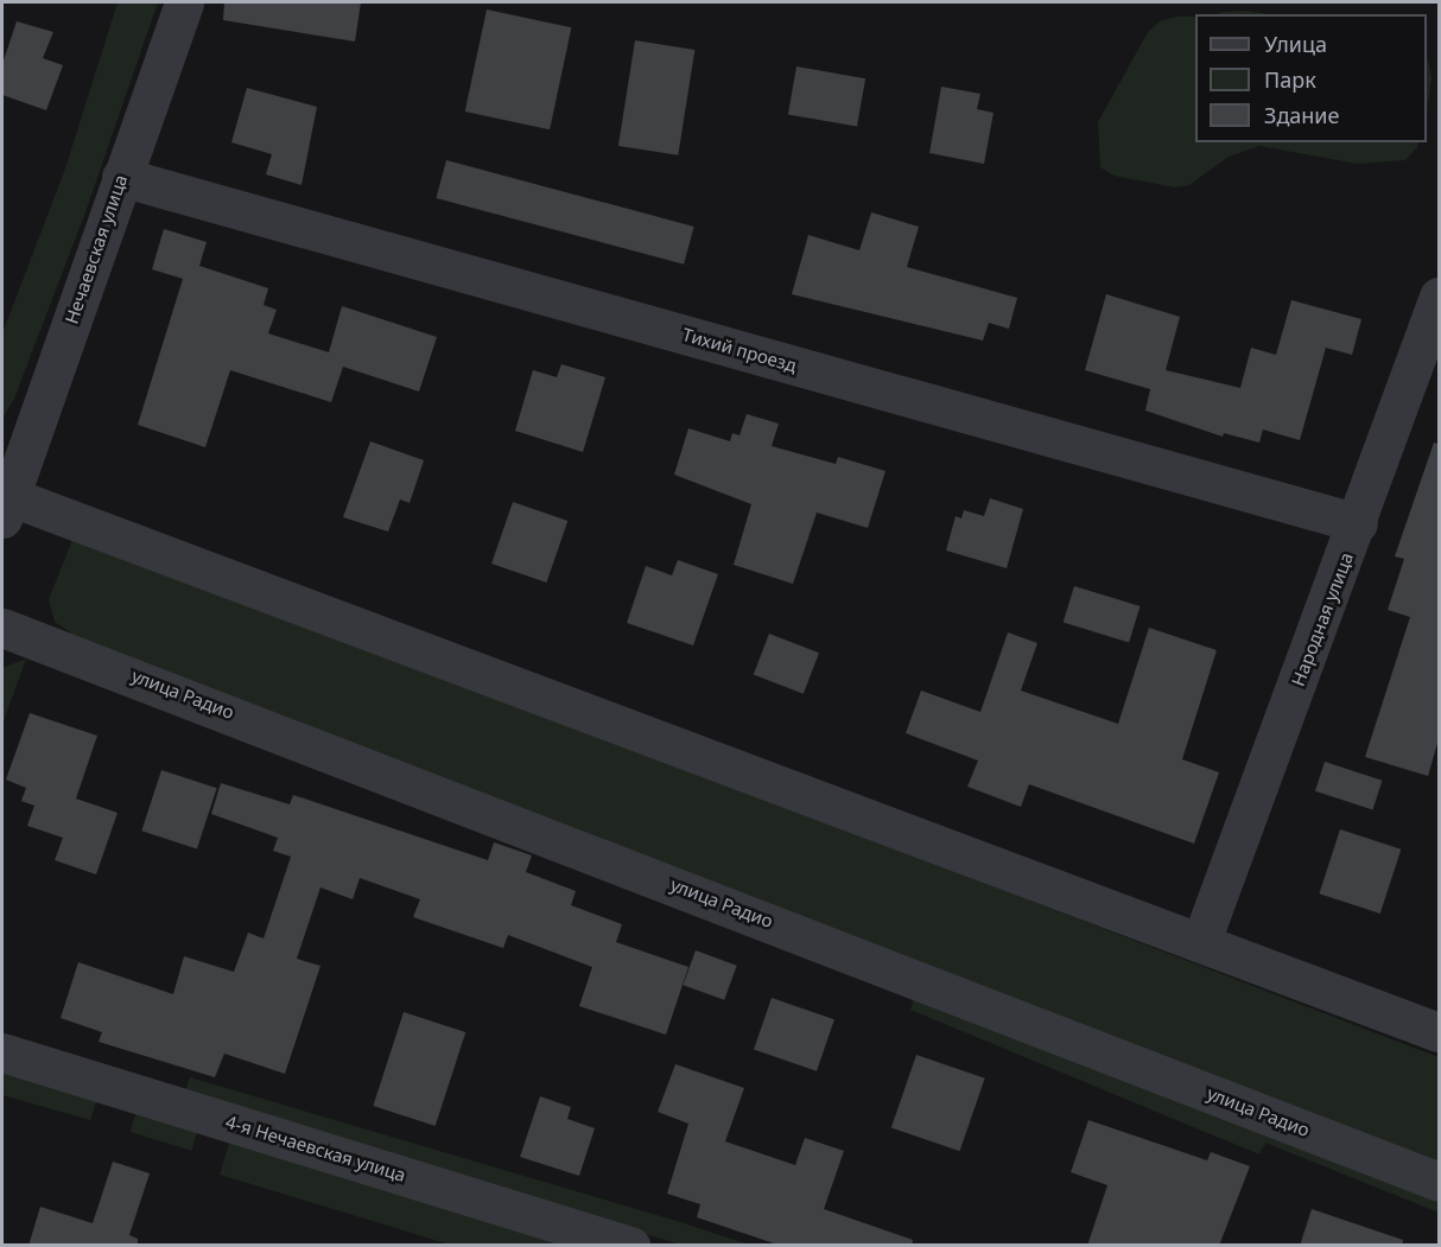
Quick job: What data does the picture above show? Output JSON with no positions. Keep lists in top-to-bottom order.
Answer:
{
  "streets": {
    "street": [
      "Нечаевская улица",
      "Тихий проезд",
      "Народная улица",
      "улица Радио",
      "4-я Нечаевская улица"
    ]
  },
  "crossings": [
    ["Нечаевская улица", "Тихий проезд"],
    ["Тихий проезд", "Народная улица"]
  ],
  "legend": ["Улица", "Парк", "Здание"]
}
